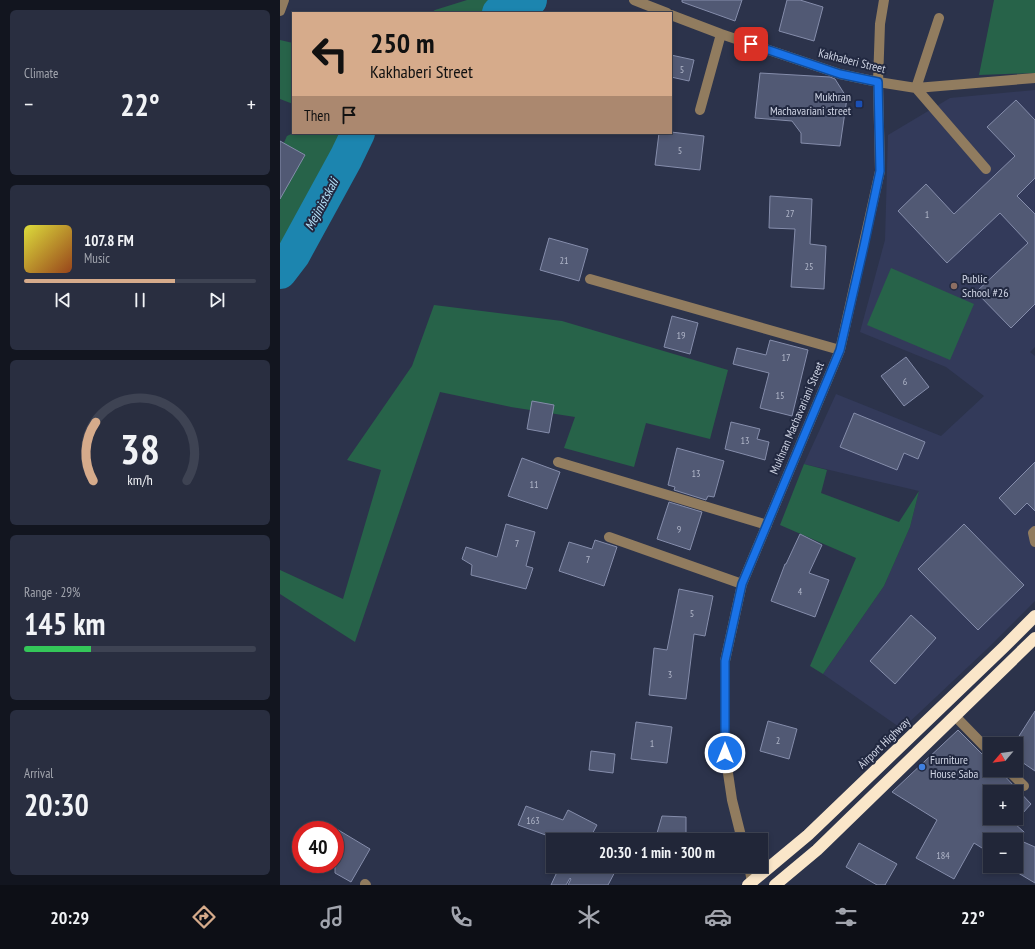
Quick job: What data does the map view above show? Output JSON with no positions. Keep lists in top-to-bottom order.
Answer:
{
  "streets": {
    "highway": ["Airport Highway"],
    "street": ["Kakhaberi Street", "Mukhran Machavariani Street"]
  },
  "crossings": [
    ["Kakhaberi Street", "Mukhran Machavariani Street"]
  ],
  "water": ["Mejinistskali"],
  "places": {
    "transit": ["Mukhran Machavariani street"],
    "other": ["Public School #26", "Furniture House Saba"]
  },
  "house_numbers": [
    "5",
    "5",
    "27",
    "1",
    "21",
    "25",
    "19",
    "17",
    "6",
    "15",
    "13",
    "13",
    "11",
    "9",
    "7",
    "7",
    "4",
    "5",
    "3",
    "2",
    "1",
    "163",
    "184"
  ],
  "north": "bottom left",
  "page": {
    "tile": [
      "Climate",
      ["Range · 29%", "145 km"],
      ["Arrival", "20:30"]
    ],
    "turn": ["250 m", "Kakhaberi Street"],
    "heat": ["−", "22°", "+"],
    "then": "Then",
    "song": ["107.8 FM", "Music"],
    "map_buttons": ["+", "−"],
    "limit": "40",
    "trip": "20:30 · 1 min · 300 m",
    "tabs": ["20:29", "22°"],
    "gauge": ["38", "km/h"]
  }
}
